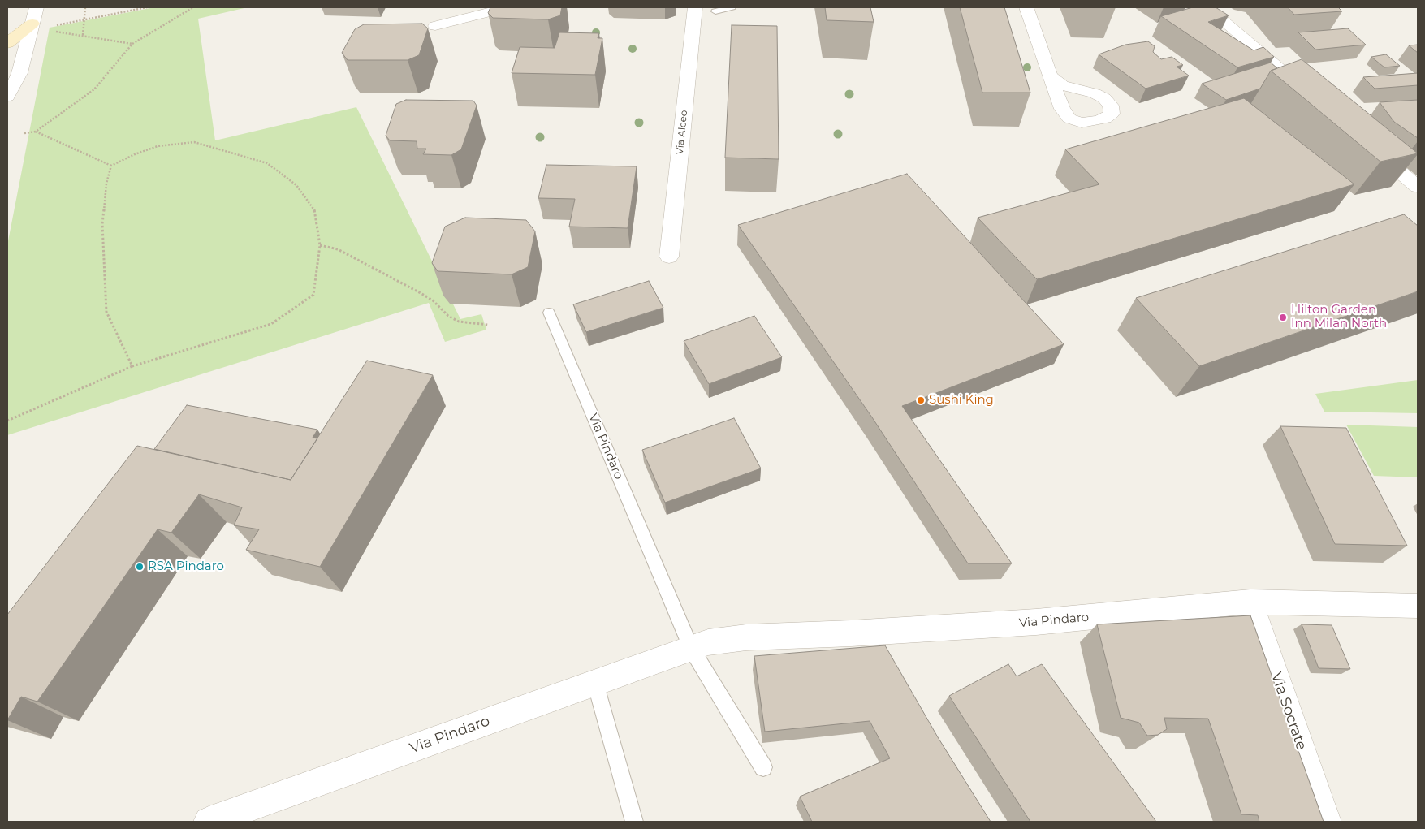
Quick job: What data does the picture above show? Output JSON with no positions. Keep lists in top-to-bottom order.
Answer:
{
  "streets": {
    "street": ["Via Alceo", "Via Pindaro", "Via Socrate"]
  },
  "crossings": [
    ["Via Pindaro", "Via Socrate"]
  ],
  "places": ["Hilton Garden Inn Milan North", "Sushi King", "RSA Pindaro"]
}
